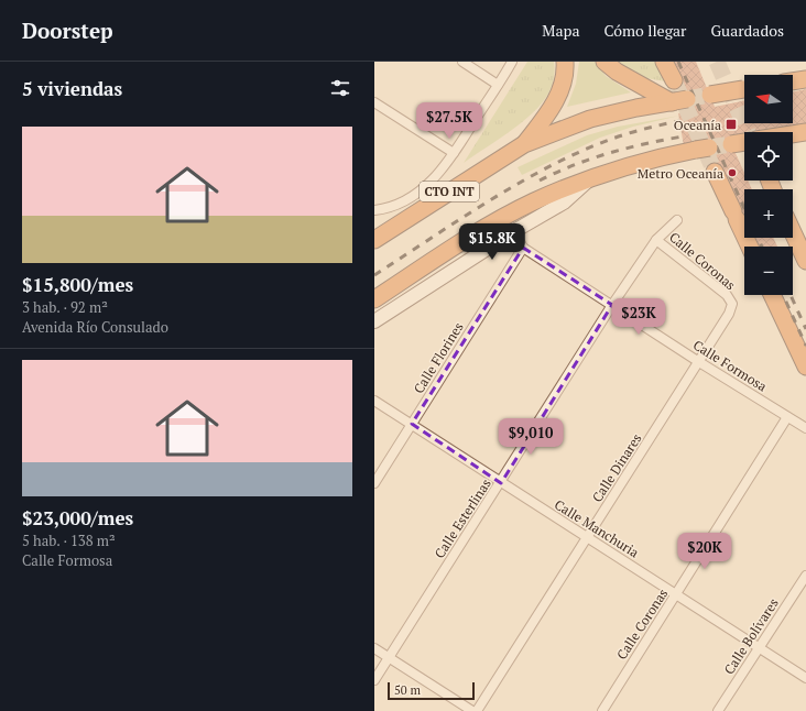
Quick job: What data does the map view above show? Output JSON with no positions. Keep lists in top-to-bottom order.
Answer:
{
  "streets": {
    "highway": ["CTO INT"],
    "street": [
      "Calle Coronas",
      "Calle Florines",
      "Calle Formosa",
      "Calle Dinares",
      "Calle Esterlinas",
      "Calle Manchuria",
      "Calle Bolívares"
    ]
  },
  "crossings": [
    ["Calle Coronas", "Calle Formosa"],
    ["Calle Coronas", "Calle Dinares"],
    ["Calle Coronas", "Calle Esterlinas"],
    ["Calle Coronas", "Calle Manchuria"],
    ["Calle Florines", "Calle Formosa"],
    ["Calle Florines", "Calle Manchuria"],
    ["Calle Formosa", "Calle Dinares"],
    ["Calle Formosa", "Calle Esterlinas"],
    ["Calle Dinares", "Calle Manchuria"],
    ["Calle Esterlinas", "Calle Manchuria"],
    ["Calle Manchuria", "Calle Bolívares"]
  ],
  "places": {
    "transit": ["Oceanía"],
    "other": ["Metro Oceanía"]
  },
  "scale_bar": "50 m",
  "north": "left",
  "page": {
    "header": "Doorstep",
    "nav": ["Mapa", "Cómo llegar", "Guardados"],
    "heading": "5 viviendas",
    "map_buttons": ["+", "−"],
    "price": [
      "$27.5K",
      "$15.8K",
      "$23K",
      "$9,010",
      "$20K"
    ],
    "list": [
      {
        "name": "$15,800/mes",
        "note": "3 hab. · 92 m² · Avenida Río Consulado"
      },
      {
        "name": "$23,000/mes",
        "note": "5 hab. · 138 m² · Calle Formosa"
      }
    ],
    "scale": "50 m"
  }
}
